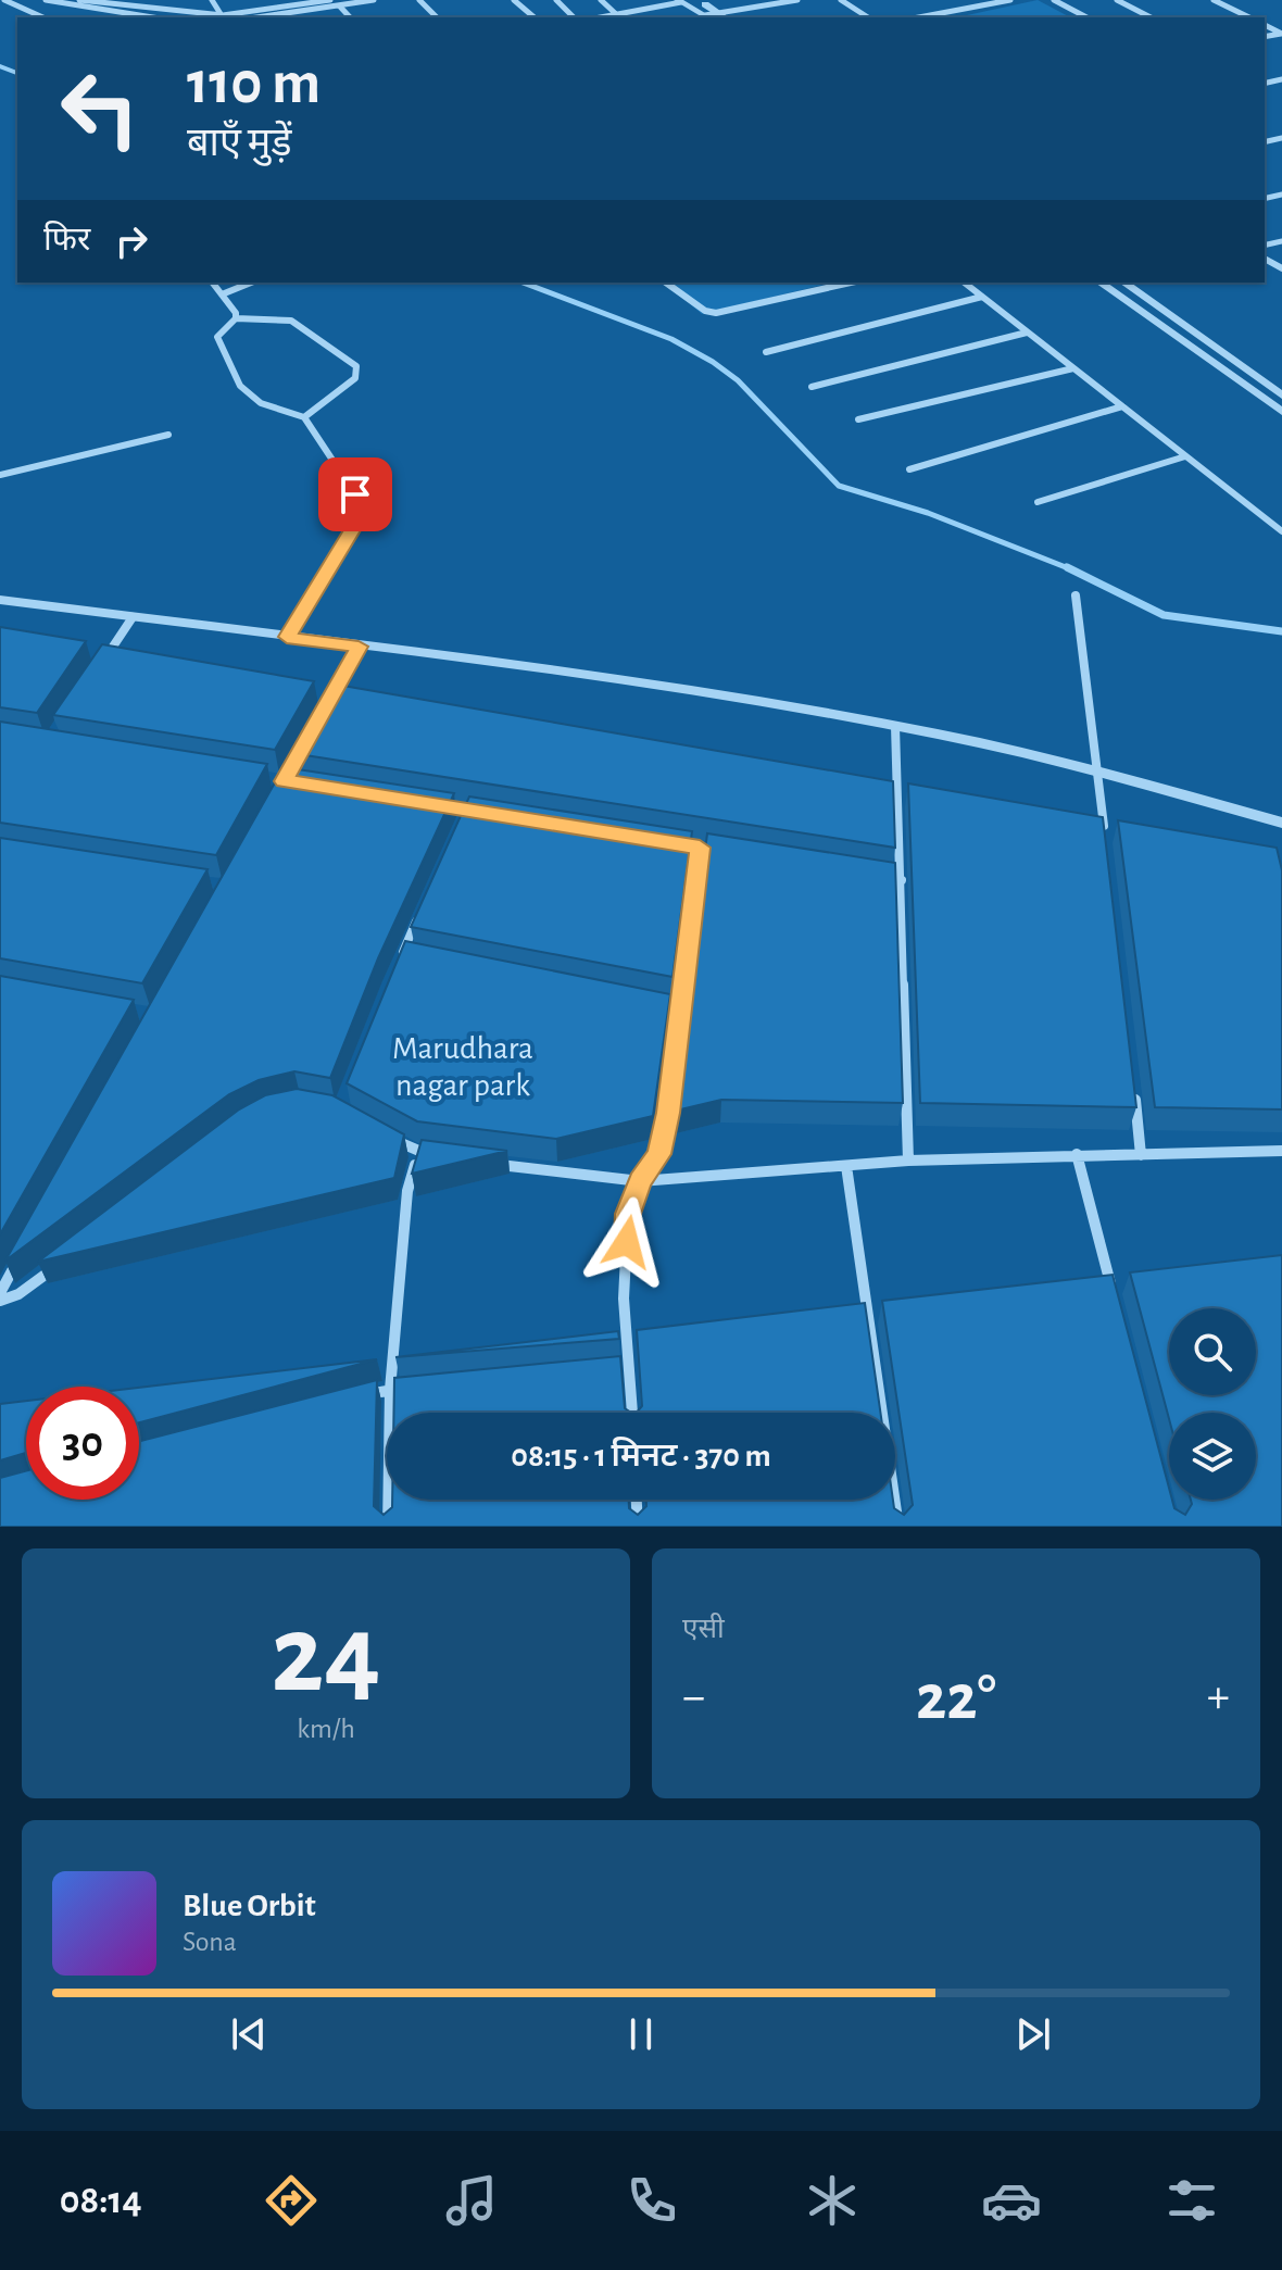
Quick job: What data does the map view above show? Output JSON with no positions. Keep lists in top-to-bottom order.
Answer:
{
  "parks": ["Marudhara nagar park"],
  "page": {
    "turn": ["110 m", "बाएँ मुड़ें"],
    "then": "फिर",
    "limit": "30",
    "trip": "08:15 · 1 मिनट · 370 m",
    "tile": [
      ["24", "km/h"],
      "एसी"
    ],
    "heat": ["−", "22°", "+"],
    "song": ["Blue Orbit", "Sona"],
    "tabs": "08:14"
  }
}
